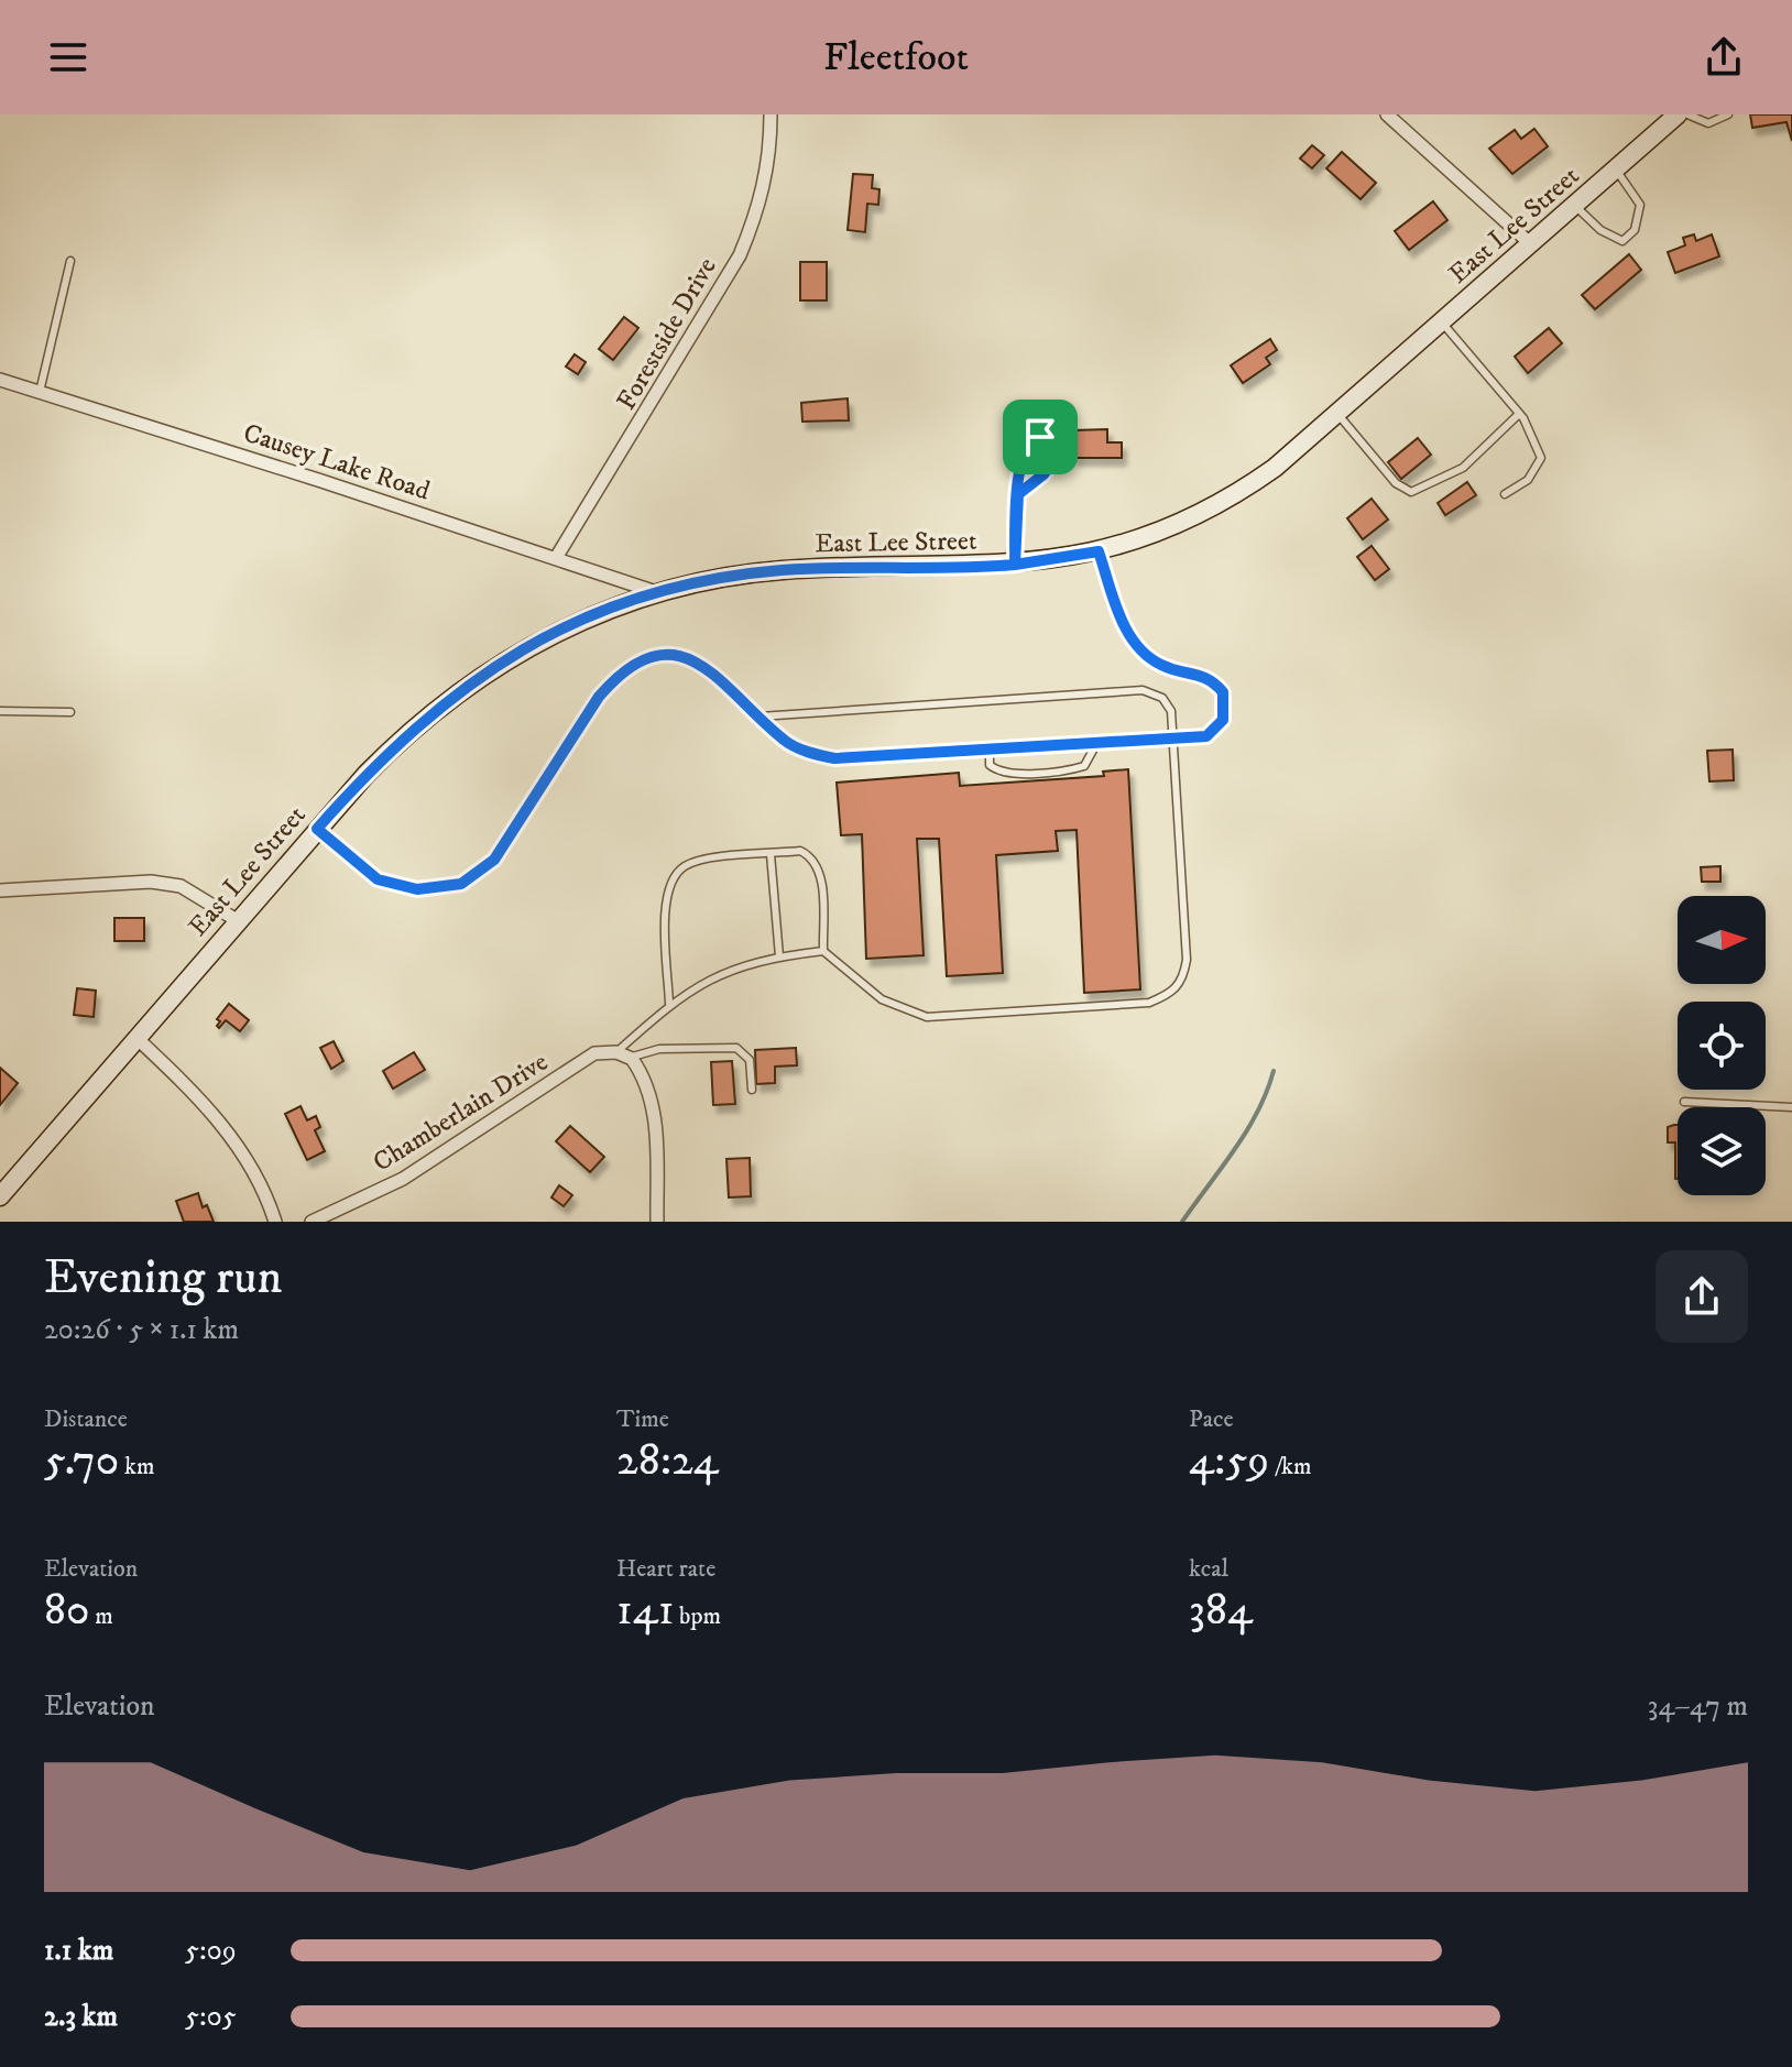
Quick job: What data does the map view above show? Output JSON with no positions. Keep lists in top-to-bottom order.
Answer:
{
  "streets": {
    "street": [
      "East Lee Street",
      "Forestside Drive",
      "Causey Lake Road",
      "Chamberlain Drive"
    ]
  },
  "crossings": [
    ["East Lee Street", "Causey Lake Road"],
    ["Forestside Drive", "Causey Lake Road"]
  ],
  "north": "right",
  "page": {
    "header": "Fleetfoot",
    "heading": ["Evening run", "20:26 · 5 × 1.1 km"],
    "stats": [
      ["Distance", "5.70 km"],
      ["Time", "28:24"],
      ["Pace", "4:59 /km"],
      ["Elevation", "80 m"],
      ["Heart rate", "141 bpm"],
      ["kcal", "384"]
    ],
    "chart": ["Elevation", "34–47 m"],
    "list": [
      {
        "name": "1.1 km",
        "note": "5:09"
      },
      {
        "name": "2.3 km",
        "note": "5:05"
      }
    ]
  }
}
